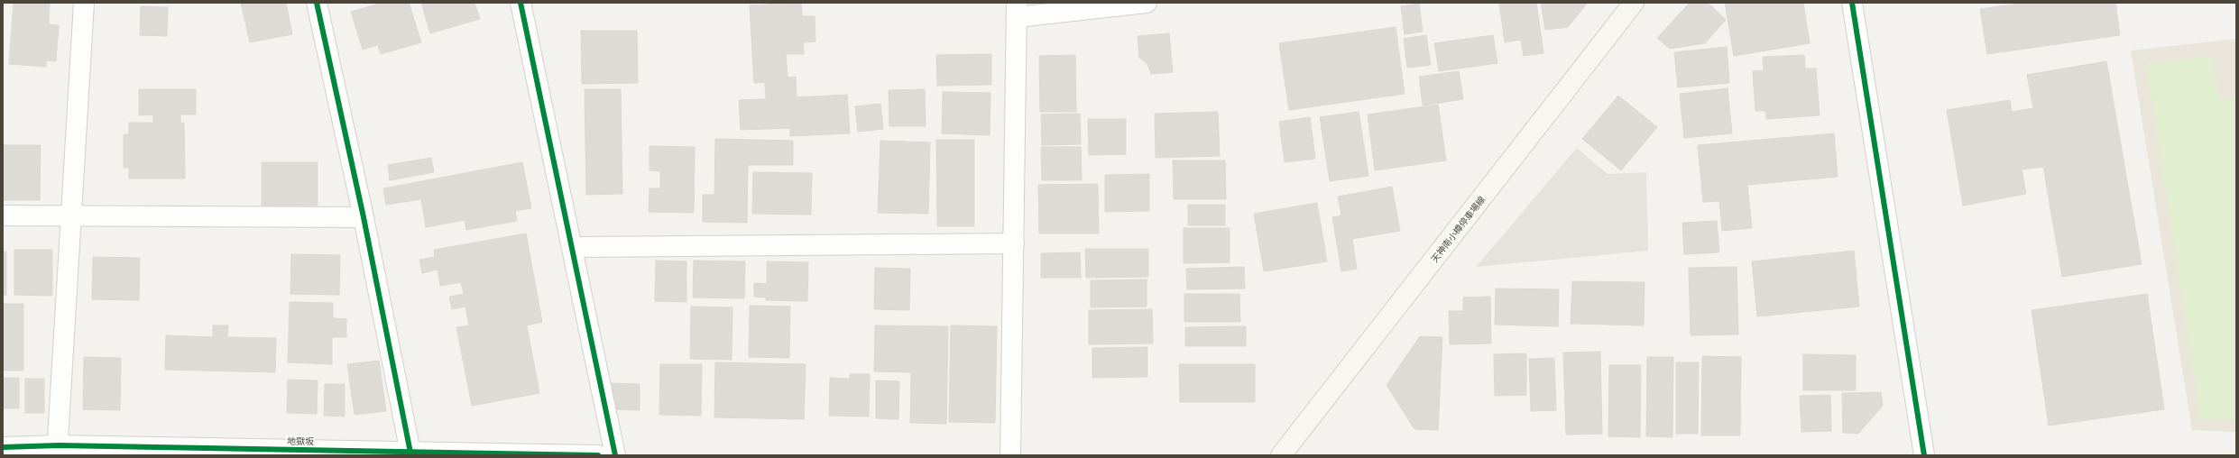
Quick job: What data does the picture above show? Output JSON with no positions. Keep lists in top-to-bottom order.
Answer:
{
  "streets": {
    "main road": ["天神南小樽停車場線"],
    "street": ["地獄坂"]
  }
}
